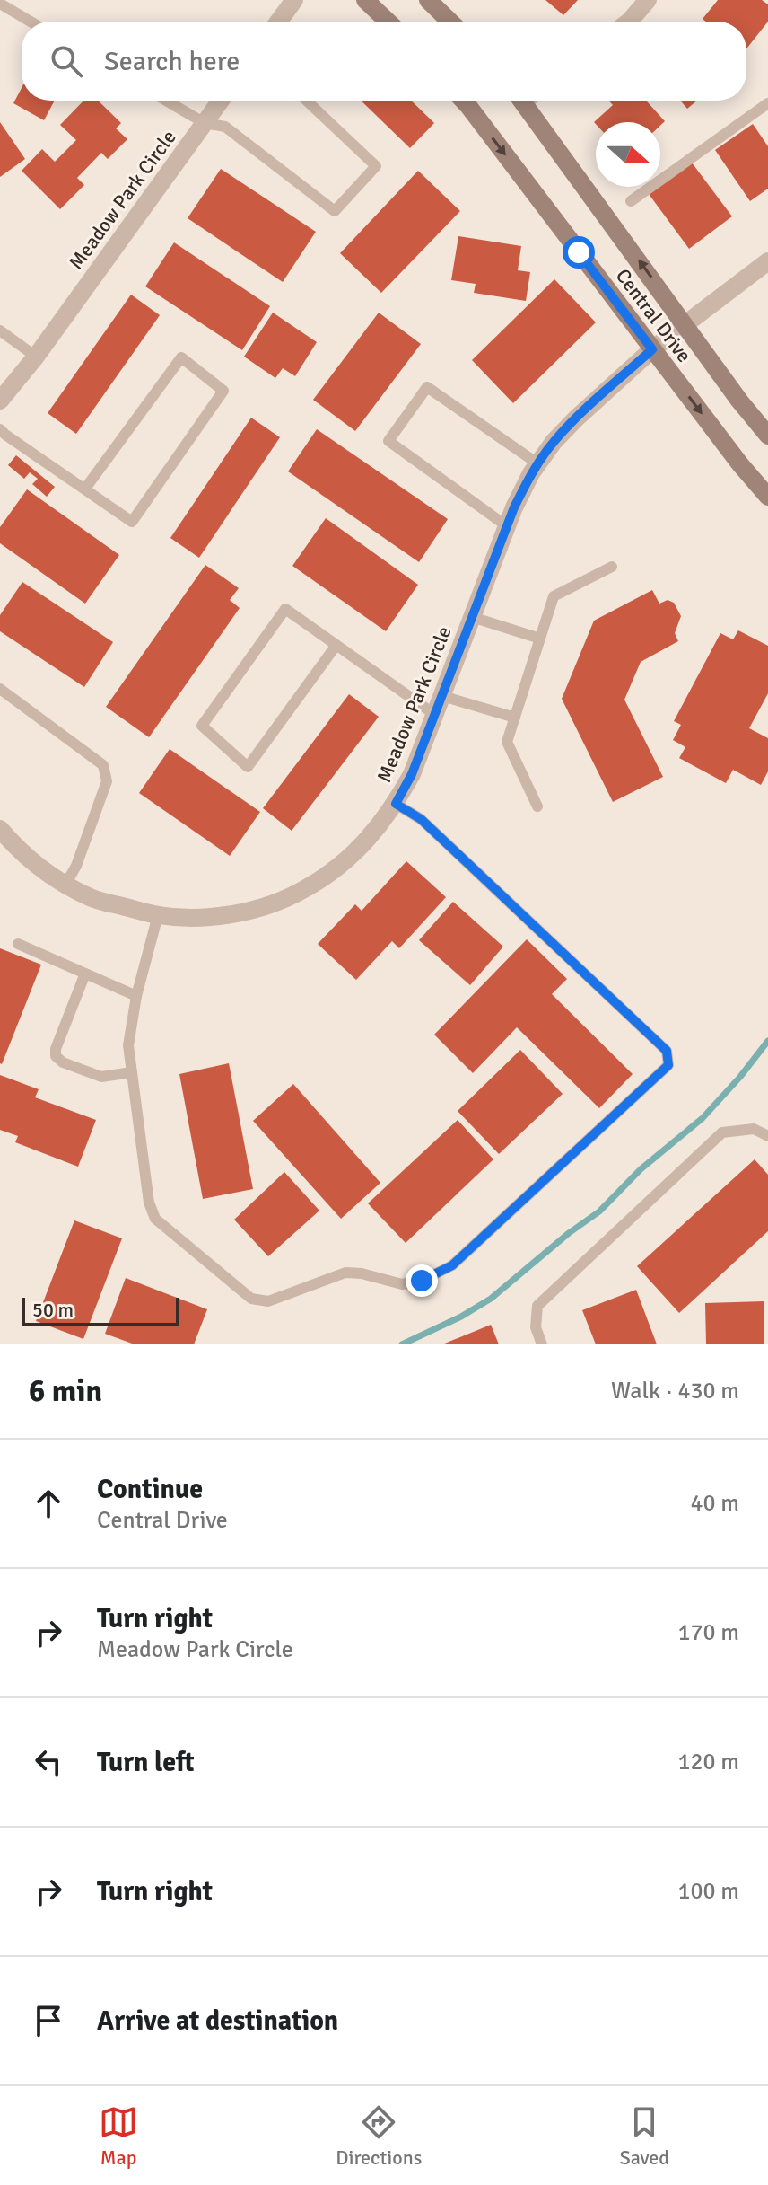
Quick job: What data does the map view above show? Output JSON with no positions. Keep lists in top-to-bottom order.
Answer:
{
  "streets": {
    "main road": ["Central Drive"],
    "street": ["Meadow Park Circle"]
  },
  "crossings": [
    ["Meadow Park Circle", "Central Drive"]
  ],
  "scale_bar": "50 m",
  "north": "right",
  "page": {
    "search": "Search here",
    "scale": "50 m",
    "heading": ["6 min", "Walk · 430 m"],
    "list": [
      ["Continue", "Central Drive", "40 m"],
      ["Turn right", "Meadow Park Circle", "170 m"],
      ["Turn left", "120 m"],
      ["Turn right", "100 m"],
      "Arrive at destination"
    ],
    "nav": ["Map", "Directions", "Saved"]
  }
}
